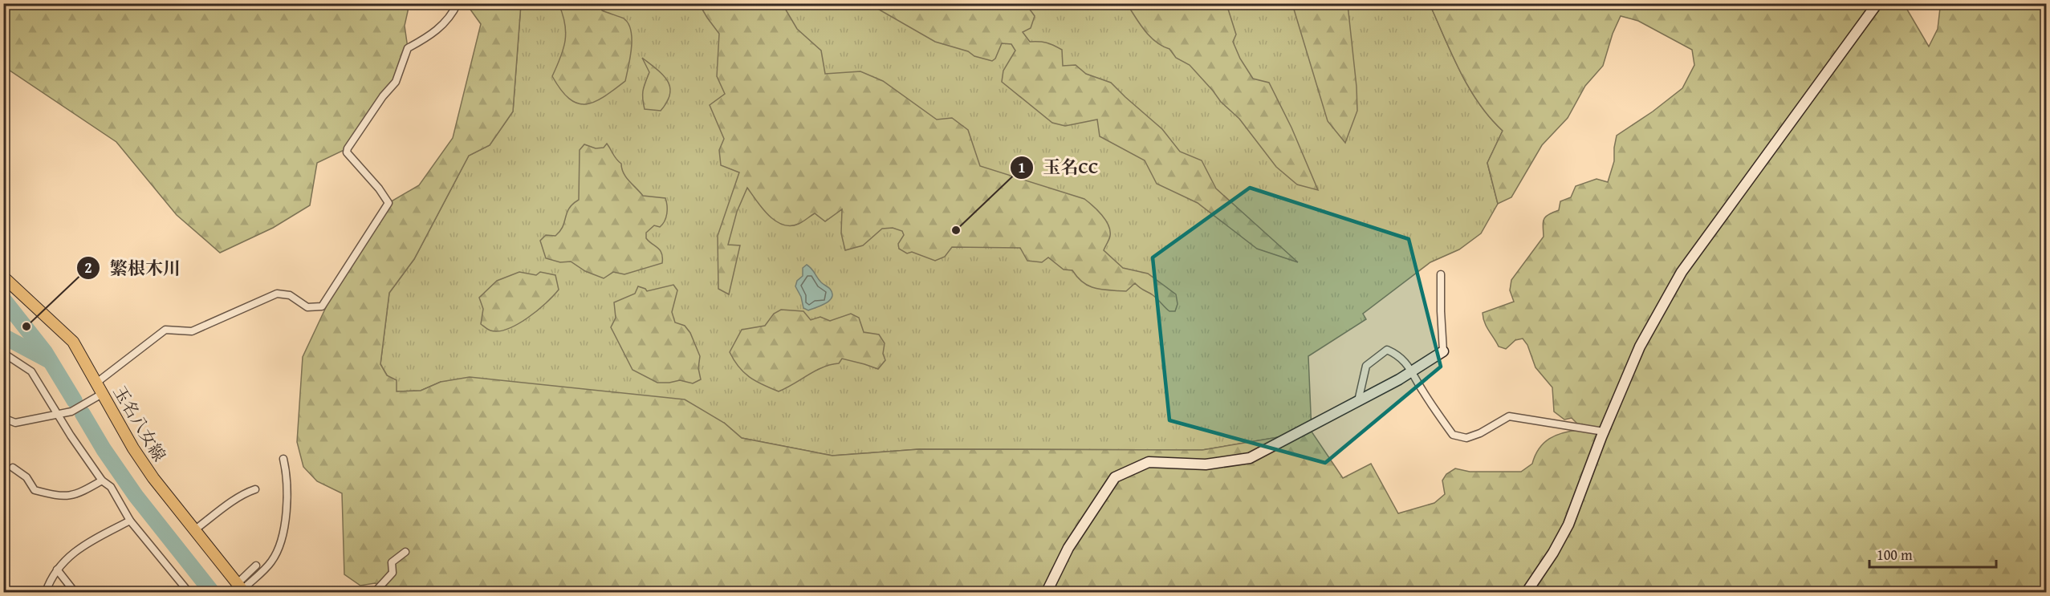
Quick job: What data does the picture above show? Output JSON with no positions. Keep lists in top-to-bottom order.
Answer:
{
  "streets": {
    "main road": ["玉名八女線"]
  },
  "places": ["玉名CC", "繁根木川"],
  "scale_bar": "100 m"
}
